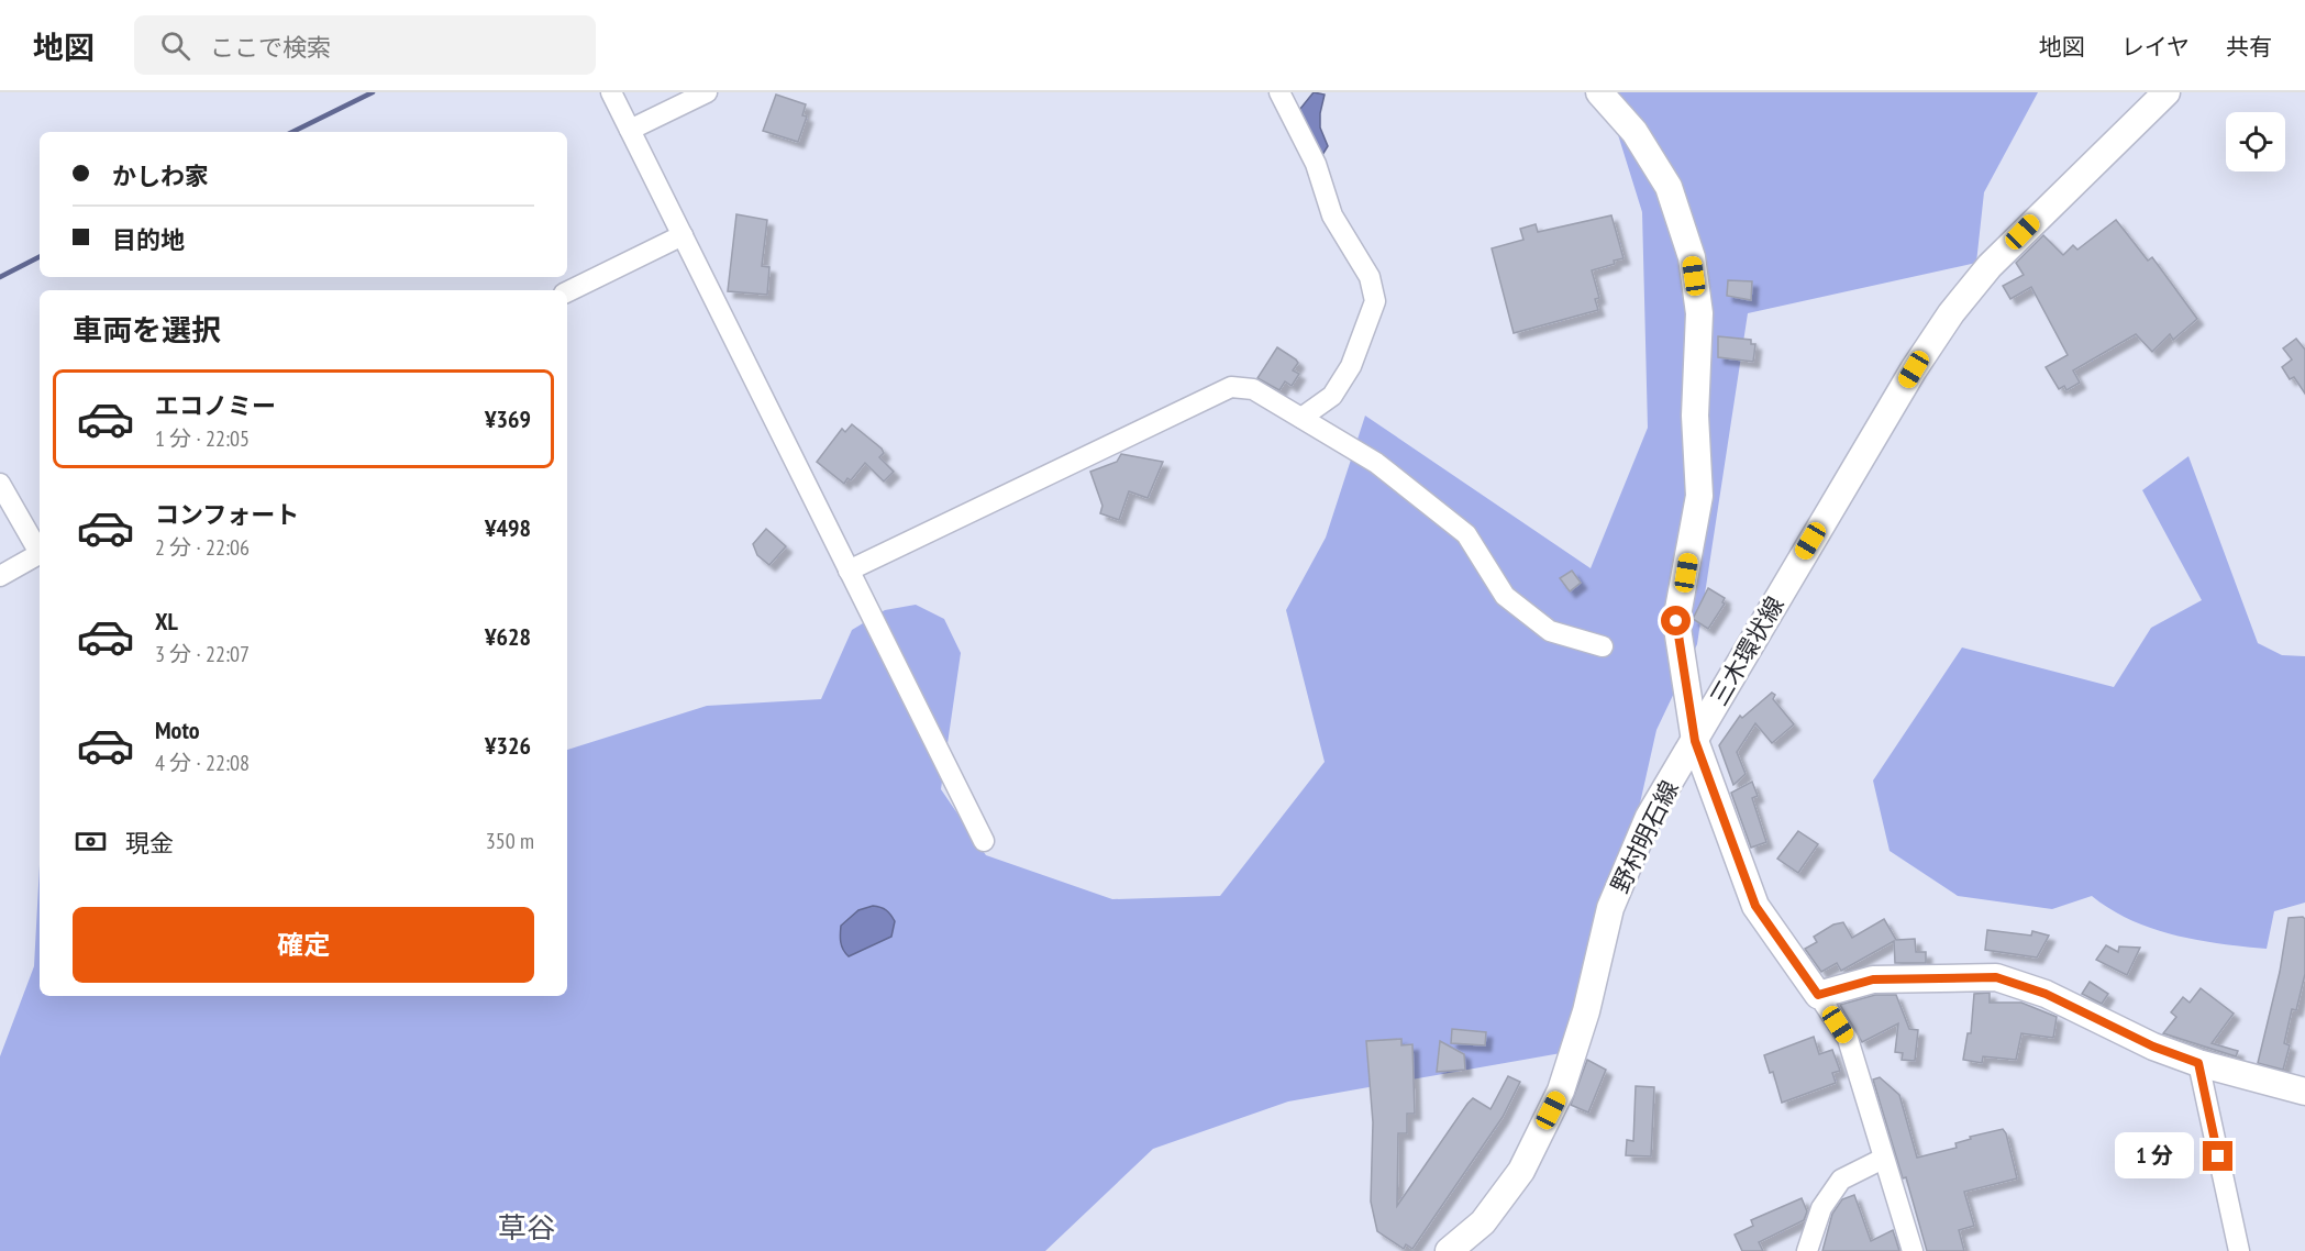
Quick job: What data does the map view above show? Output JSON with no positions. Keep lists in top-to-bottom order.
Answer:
{
  "streets": {
    "main road": ["三木環状線", "野村明石線"]
  },
  "crossings": [
    ["三木環状線", "野村明石線"]
  ],
  "districts": ["草谷"],
  "page": {
    "header": "地図",
    "search": "ここで検索",
    "nav": ["地図", "レイヤ", "共有"],
    "banner": ["かしわ家", "目的地"],
    "heading": "車両を選択",
    "list": [
      {
        "name": "エコノミー",
        "note": "1 分 · 22:05",
        "value": "¥369"
      },
      {
        "name": "コンフォート",
        "note": "2 分 · 22:06",
        "value": "¥498"
      },
      {
        "name": "XL",
        "note": "3 分 · 22:07",
        "value": "¥628"
      },
      {
        "name": "Moto",
        "note": "4 分 · 22:08",
        "value": "¥326"
      }
    ],
    "pay": ["現金", "350 m"],
    "buttons": "確定",
    "bubble": "1 分"
  }
}
